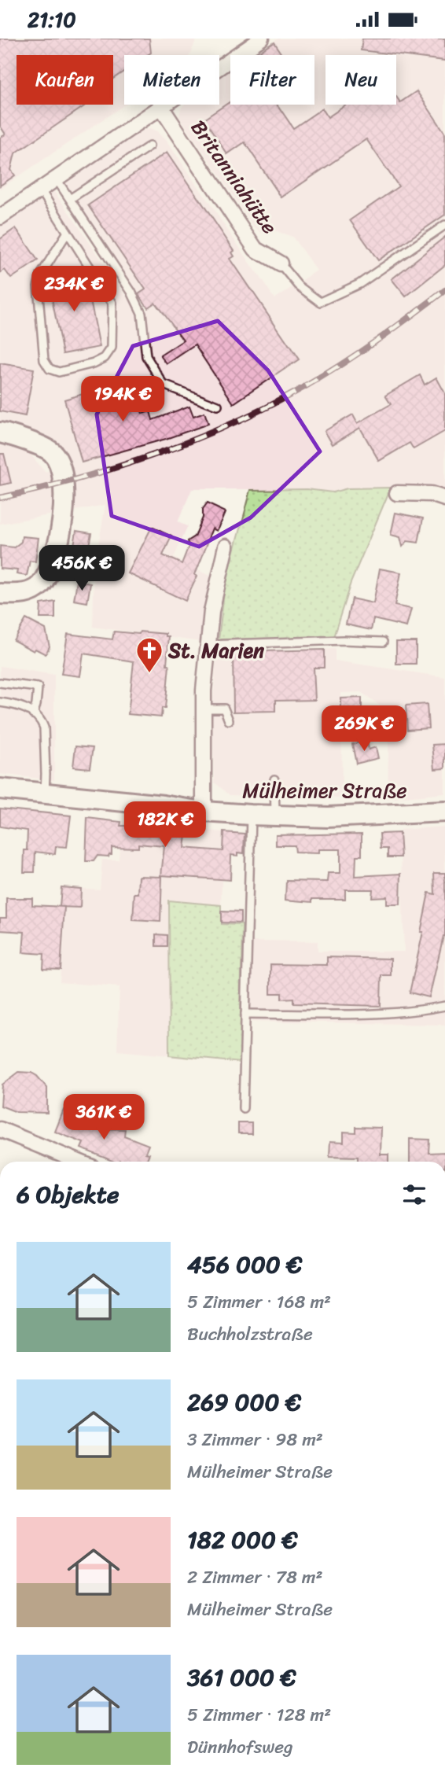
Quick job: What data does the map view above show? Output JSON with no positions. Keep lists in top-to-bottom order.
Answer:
{
  "streets": {
    "main road": ["Mülheimer Straße"],
    "street": ["Britanniahütte"]
  },
  "places": {
    "church": ["St. Marien"]
  },
  "page": {
    "status": "21:10",
    "chip": [
      "Kaufen",
      "Mieten",
      "Filter",
      "Neu"
    ],
    "price": [
      "234K €",
      "194K €",
      "456K €",
      "269K €",
      "182K €",
      "361K €"
    ],
    "heading": "6 Objekte",
    "list": [
      {
        "name": "456 000 €",
        "note": "5 Zimmer · 168 m² · Buchholzstraße"
      },
      {
        "name": "269 000 €",
        "note": "3 Zimmer · 98 m² · Mülheimer Straße"
      },
      {
        "name": "182 000 €",
        "note": "2 Zimmer · 78 m² · Mülheimer Straße"
      },
      {
        "name": "361 000 €",
        "note": "5 Zimmer · 128 m² · Dünnhofsweg"
      }
    ]
  }
}
